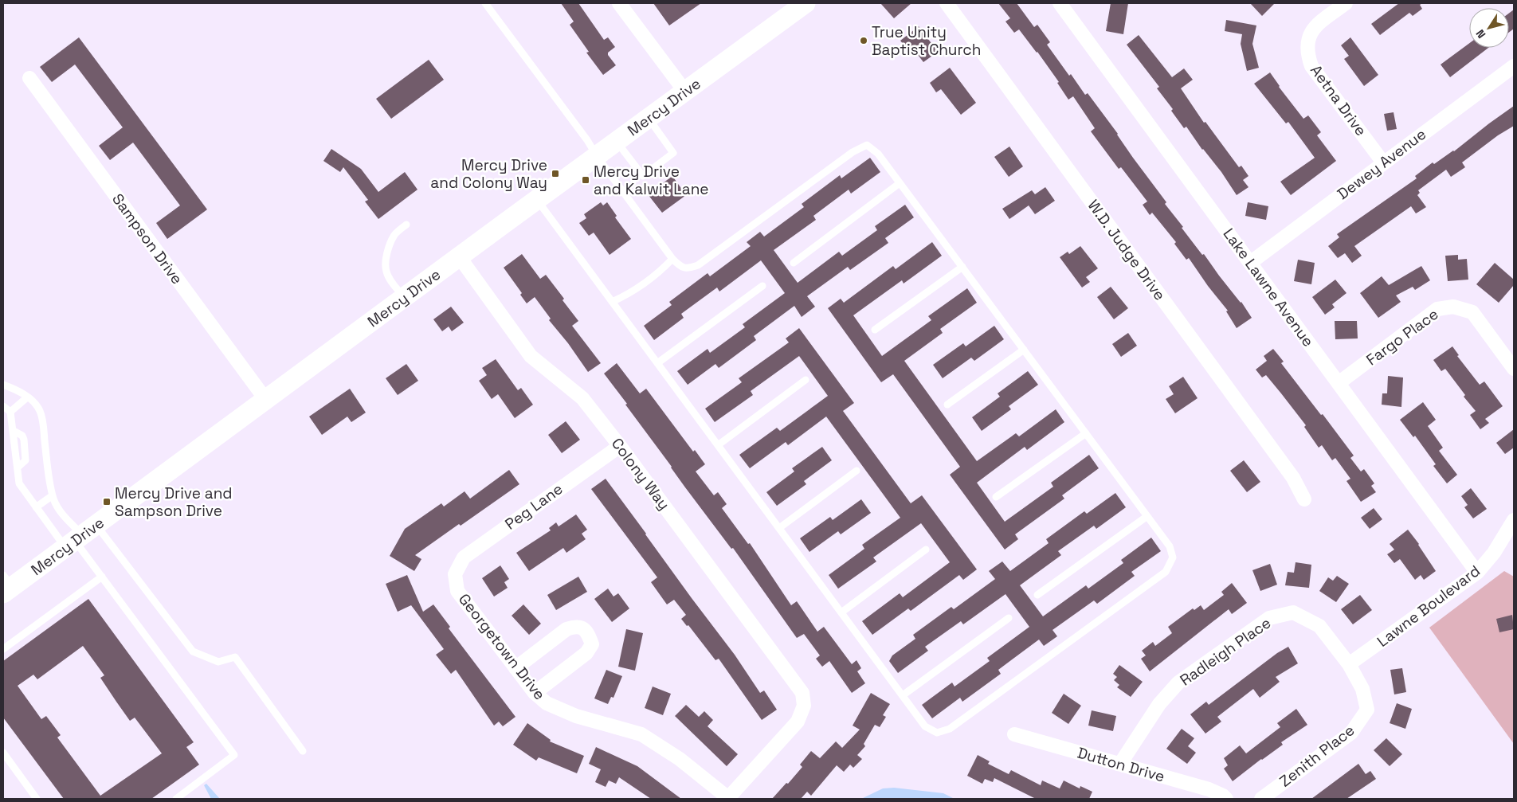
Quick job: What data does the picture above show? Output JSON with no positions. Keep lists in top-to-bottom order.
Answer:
{
  "streets": {
    "street": [
      "Aetna Drive",
      "Mercy Drive",
      "Dewey Avenue",
      "Sampson Drive",
      "W.D. Judge Drive",
      "Lake Lawne Avenue",
      "Fargo Place",
      "Colony Way",
      "Peg Lane",
      "Lawne Boulevard",
      "Georgetown Drive",
      "Radleigh Place",
      "Zenith Place",
      "Dutton Drive"
    ]
  },
  "crossings": [
    ["Aetna Drive", "Dewey Avenue"],
    ["Mercy Drive", "Sampson Drive"],
    ["Mercy Drive", "Colony Way"],
    ["Dewey Avenue", "Lake Lawne Avenue"],
    ["Lake Lawne Avenue", "Fargo Place"],
    ["Lake Lawne Avenue", "Lawne Boulevard"],
    ["Colony Way", "Peg Lane"],
    ["Colony Way", "Georgetown Drive"],
    ["Peg Lane", "Georgetown Drive"],
    ["Lawne Boulevard", "Radleigh Place"],
    ["Lawne Boulevard", "Zenith Place"],
    ["Radleigh Place", "Zenith Place"],
    ["Radleigh Place", "Dutton Drive"]
  ],
  "places": {
    "other": ["True Unity Baptist Church"],
    "transit": ["Mercy Drive and Colony Way", "Mercy Drive and Kalwit Lane", "Mercy Drive and Sampson Drive"]
  },
  "north": "bottom left"
}
